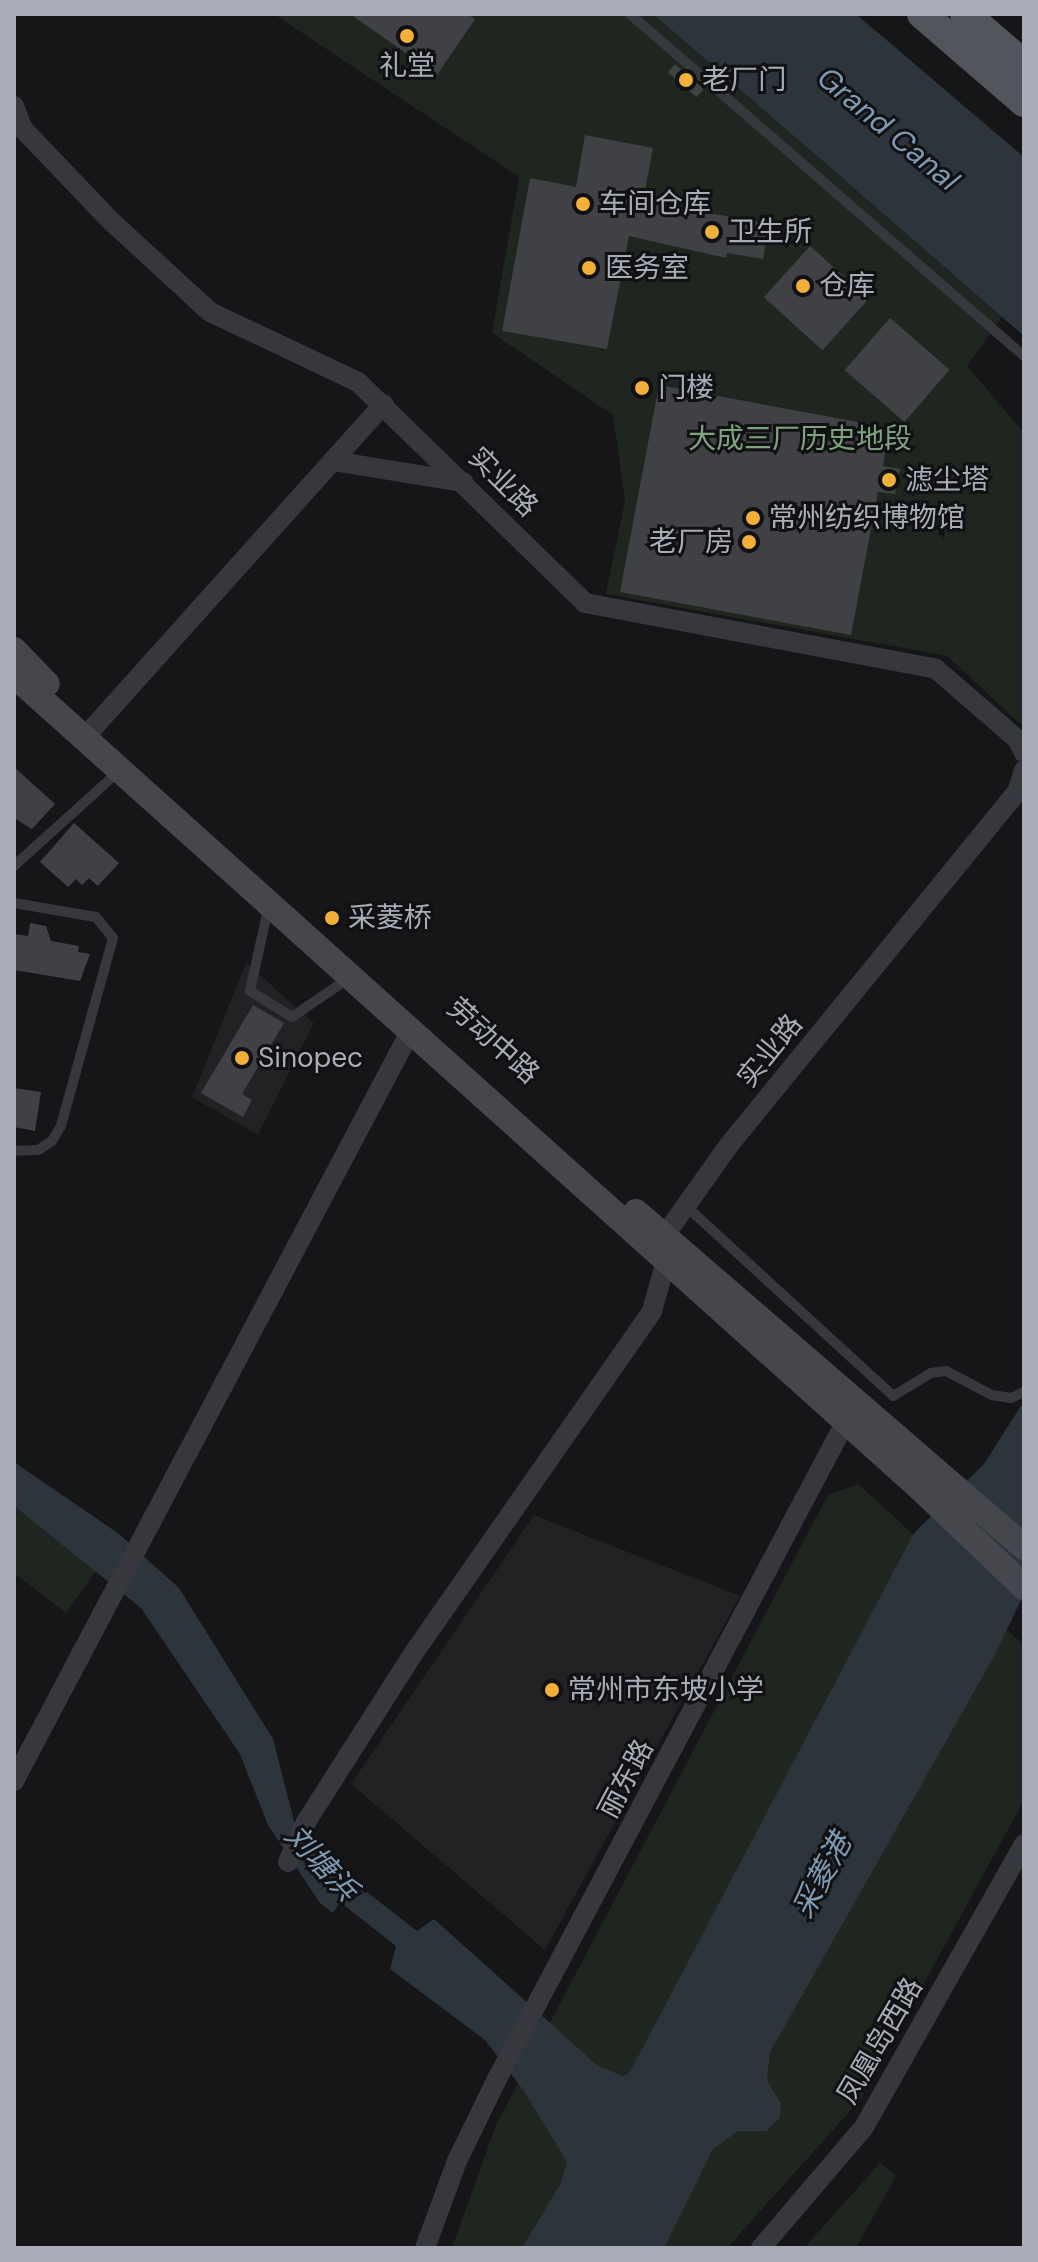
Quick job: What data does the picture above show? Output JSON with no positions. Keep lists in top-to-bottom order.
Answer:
{
  "streets": {
    "main road": ["劳动中路"],
    "street": ["实业路", "丽东路", "凤凰岛西路"]
  },
  "crossings": [
    ["实业路", "劳动中路"],
    ["劳动中路", "丽东路"]
  ],
  "water": ["Grand Canal", "刘塘浜", "采菱港"],
  "parks": ["大成三厂历史地段"],
  "places": [
    "礼堂",
    "老厂门",
    "车间仓库",
    "卫生所",
    "医务室",
    "仓库",
    "门楼",
    "滤尘塔",
    "常州纺织博物馆",
    "老厂房",
    "采菱桥",
    "Sinopec",
    "常州市东坡小学"
  ]
}
